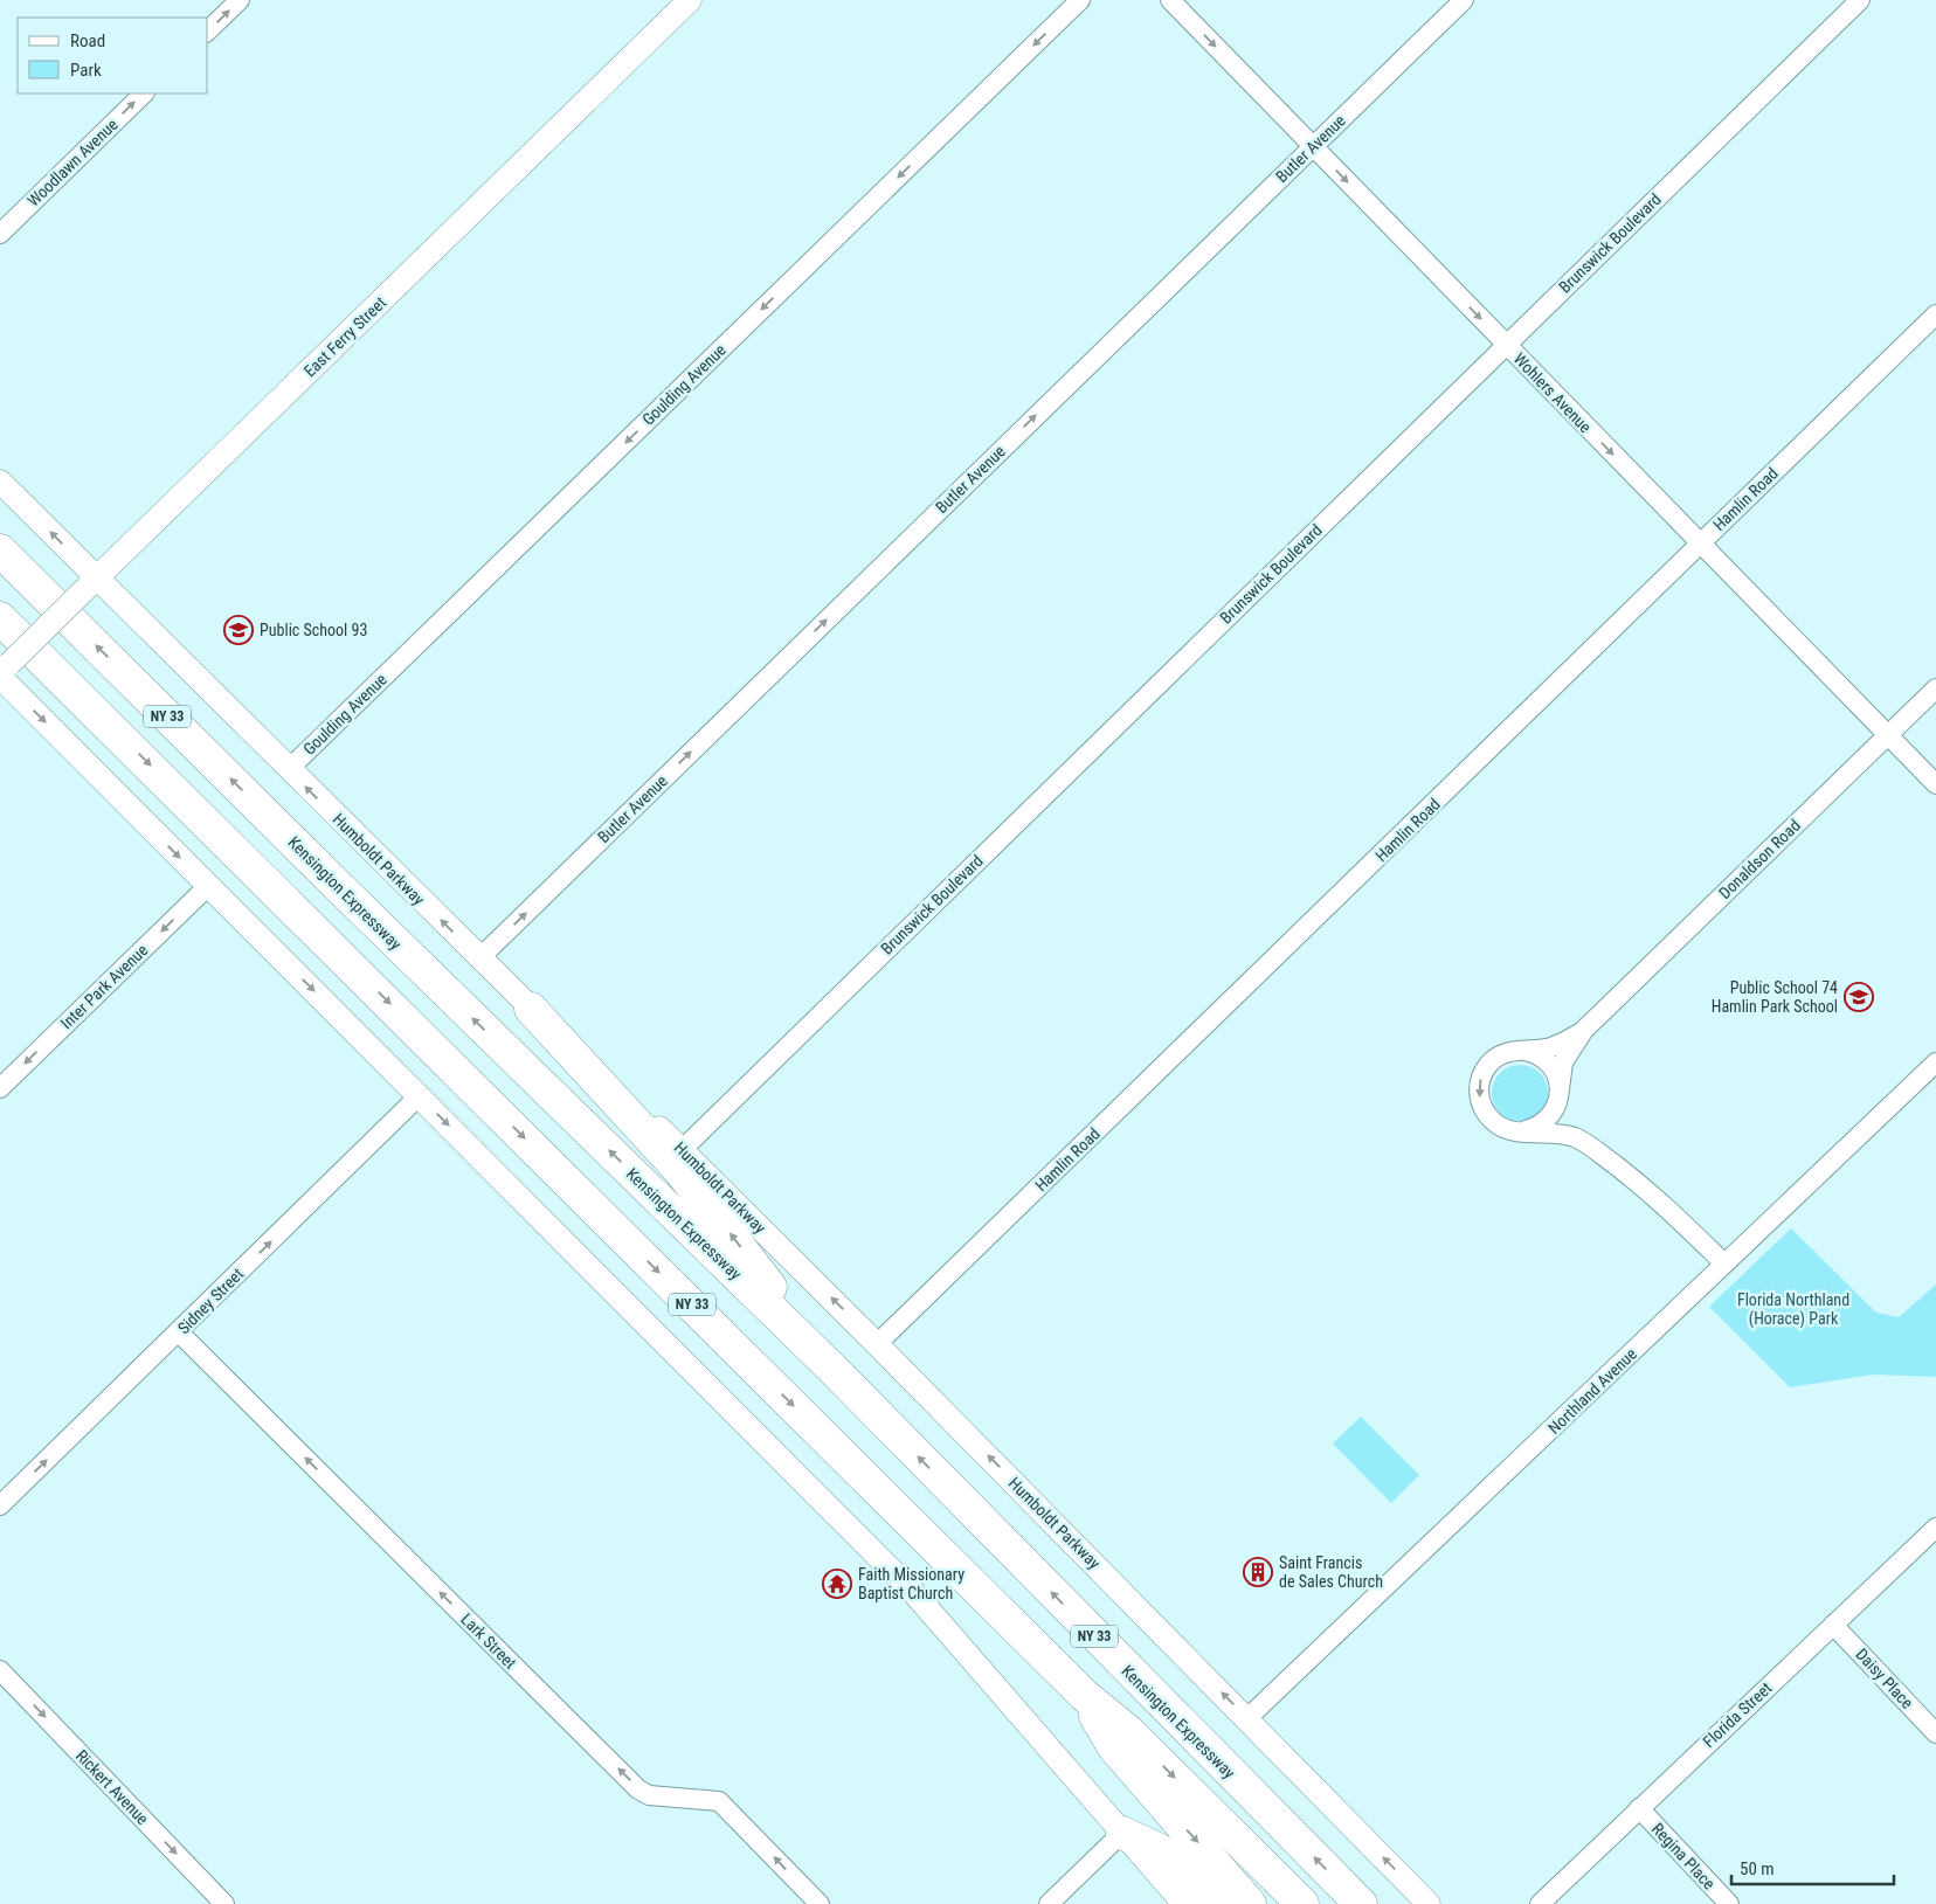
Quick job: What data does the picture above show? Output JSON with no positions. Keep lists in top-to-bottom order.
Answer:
{
  "streets": {
    "highway": ["NY 33", "Kensington Expressway"],
    "street": [
      "Butler Avenue",
      "Woodlawn Avenue",
      "Brunswick Boulevard",
      "East Ferry Street",
      "Goulding Avenue",
      "Wohlers Avenue",
      "Hamlin Road",
      "Humboldt Parkway",
      "Donaldson Road",
      "Inter Park Avenue",
      "Sidney Street",
      "Northland Avenue",
      "Lark Street",
      "Daisy Place",
      "Florida Street",
      "Rickert Avenue",
      "Regina Place"
    ]
  },
  "crossings": [
    ["Butler Avenue", "Wohlers Avenue"],
    ["Butler Avenue", "Humboldt Parkway"],
    ["Brunswick Boulevard", "Wohlers Avenue"],
    ["Brunswick Boulevard", "Humboldt Parkway"],
    ["East Ferry Street", "Humboldt Parkway"],
    ["Goulding Avenue", "Humboldt Parkway"],
    ["Wohlers Avenue", "Hamlin Road"],
    ["Wohlers Avenue", "Donaldson Road"],
    ["Hamlin Road", "Humboldt Parkway"],
    ["Humboldt Parkway", "Northland Avenue"],
    ["Donaldson Road", "Northland Avenue"],
    ["Sidney Street", "Lark Street"],
    ["Daisy Place", "Florida Street"],
    ["Florida Street", "Regina Place"]
  ],
  "one_way": [
    "Butler Avenue",
    "Woodlawn Avenue",
    "Goulding Avenue",
    "Wohlers Avenue",
    "Inter Park Avenue",
    "Sidney Street",
    "Lark Street",
    "Rickert Avenue"
  ],
  "parks": ["Florida Northland (Horace) Park"],
  "places": {
    "school or university": ["Public School 93", "Public School 74 Hamlin Park School"],
    "building": ["Saint Francis de Sales Church"],
    "temple": ["Faith Missionary Baptist Church"]
  },
  "legend": ["Road", "Park"],
  "scale_bar": "50 m"
}
